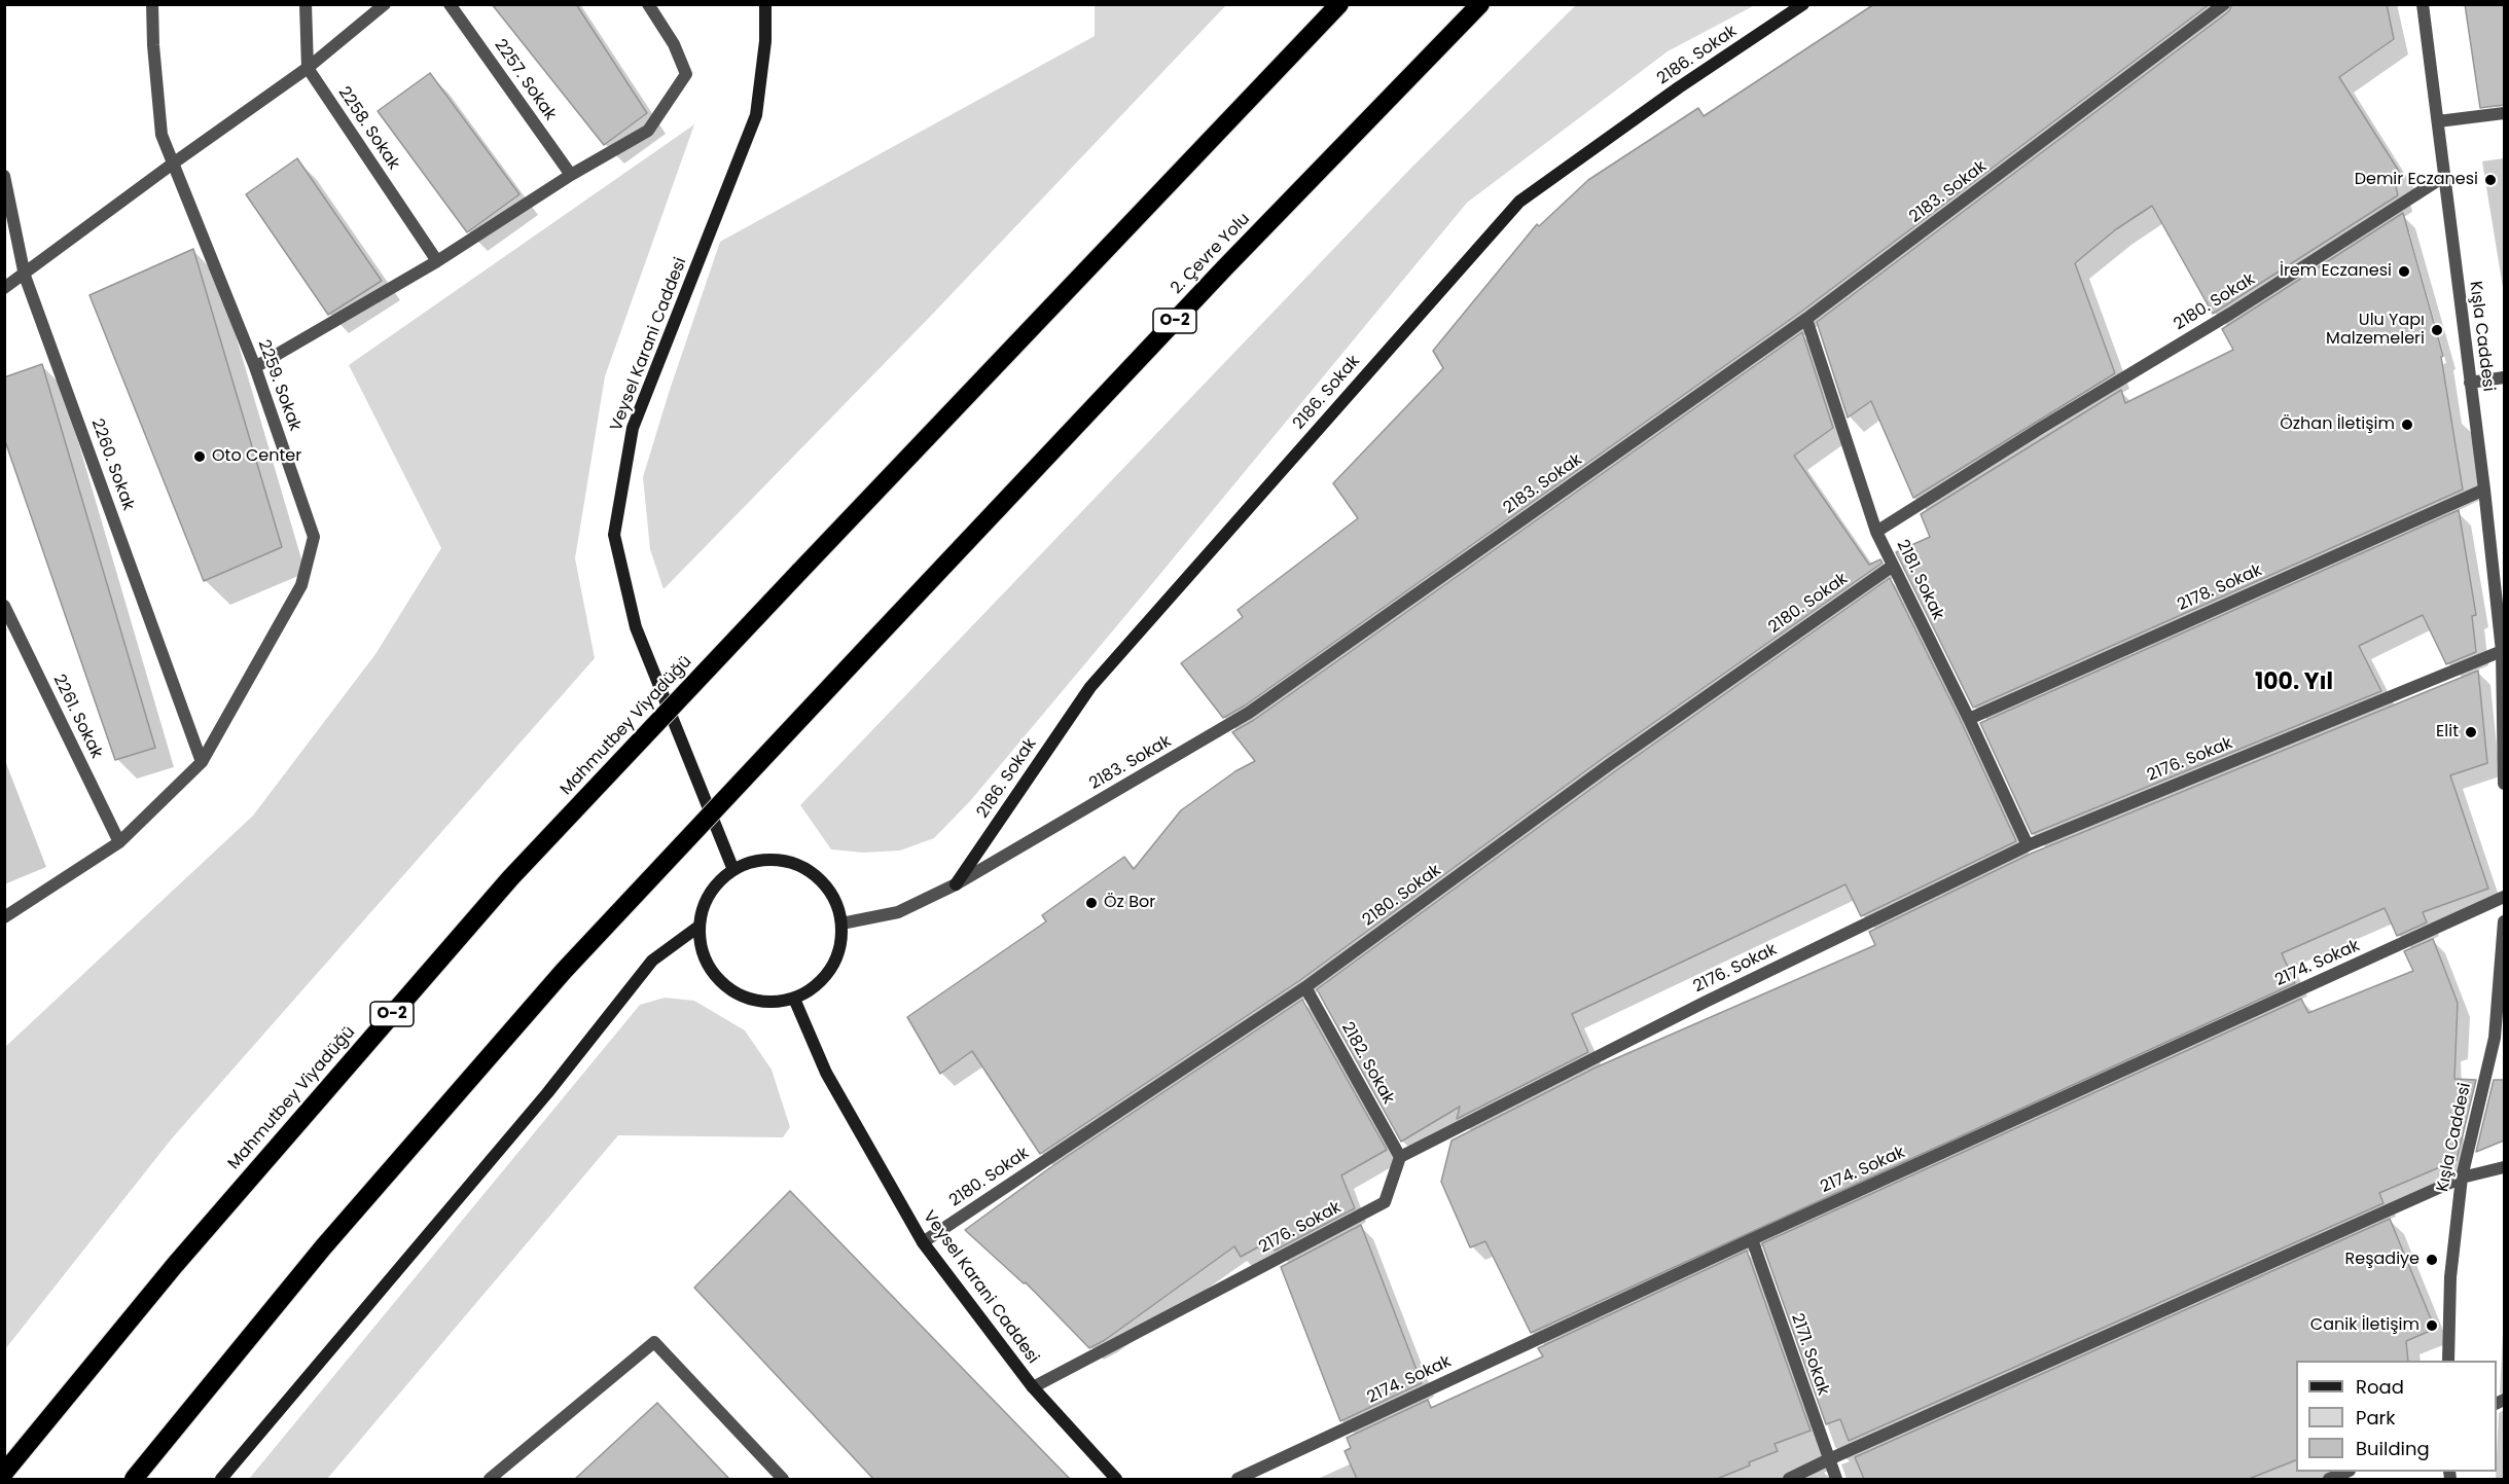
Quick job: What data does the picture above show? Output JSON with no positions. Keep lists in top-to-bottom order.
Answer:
{
  "streets": {
    "highway": ["2. Çevre Yolu", "O-2", "Mahmutbey Viyadüğü"],
    "main road": ["2186. Sokak", "Veysel Karani Caddesi"],
    "street": [
      "2257. Sokak",
      "2258. Sokak",
      "2183. Sokak",
      "2180. Sokak",
      "Kışla Caddesi",
      "2259. Sokak",
      "2260. Sokak",
      "2181. Sokak",
      "2178. Sokak",
      "2261. Sokak",
      "2176. Sokak",
      "2174. Sokak",
      "2182. Sokak",
      "2171. Sokak"
    ]
  },
  "crossings": [
    ["2186. Sokak", "2183. Sokak"],
    ["2183. Sokak", "Veysel Karani Caddesi"],
    ["2183. Sokak", "2181. Sokak"],
    ["2180. Sokak", "Kışla Caddesi"],
    ["2180. Sokak", "Veysel Karani Caddesi"],
    ["2180. Sokak", "2181. Sokak"],
    ["2180. Sokak", "2182. Sokak"],
    ["Kışla Caddesi", "2178. Sokak"],
    ["Kışla Caddesi", "2176. Sokak"],
    ["Veysel Karani Caddesi", "2176. Sokak"],
    ["2259. Sokak", "2260. Sokak"],
    ["2259. Sokak", "2261. Sokak"],
    ["2181. Sokak", "2178. Sokak"],
    ["2181. Sokak", "2176. Sokak"],
    ["2176. Sokak", "2182. Sokak"],
    ["2174. Sokak", "2171. Sokak"]
  ],
  "districts": ["100. Yıl"],
  "places": [
    "Demir Eczanesi",
    "İrem Eczanesi",
    "Ulu Yapı Malzemeleri",
    "Özhan İletişim",
    "Oto Center",
    "Elit",
    "Öz Bor",
    "Reşadiye",
    "Canik İletişim"
  ],
  "legend": ["Road", "Park", "Building"]
}
